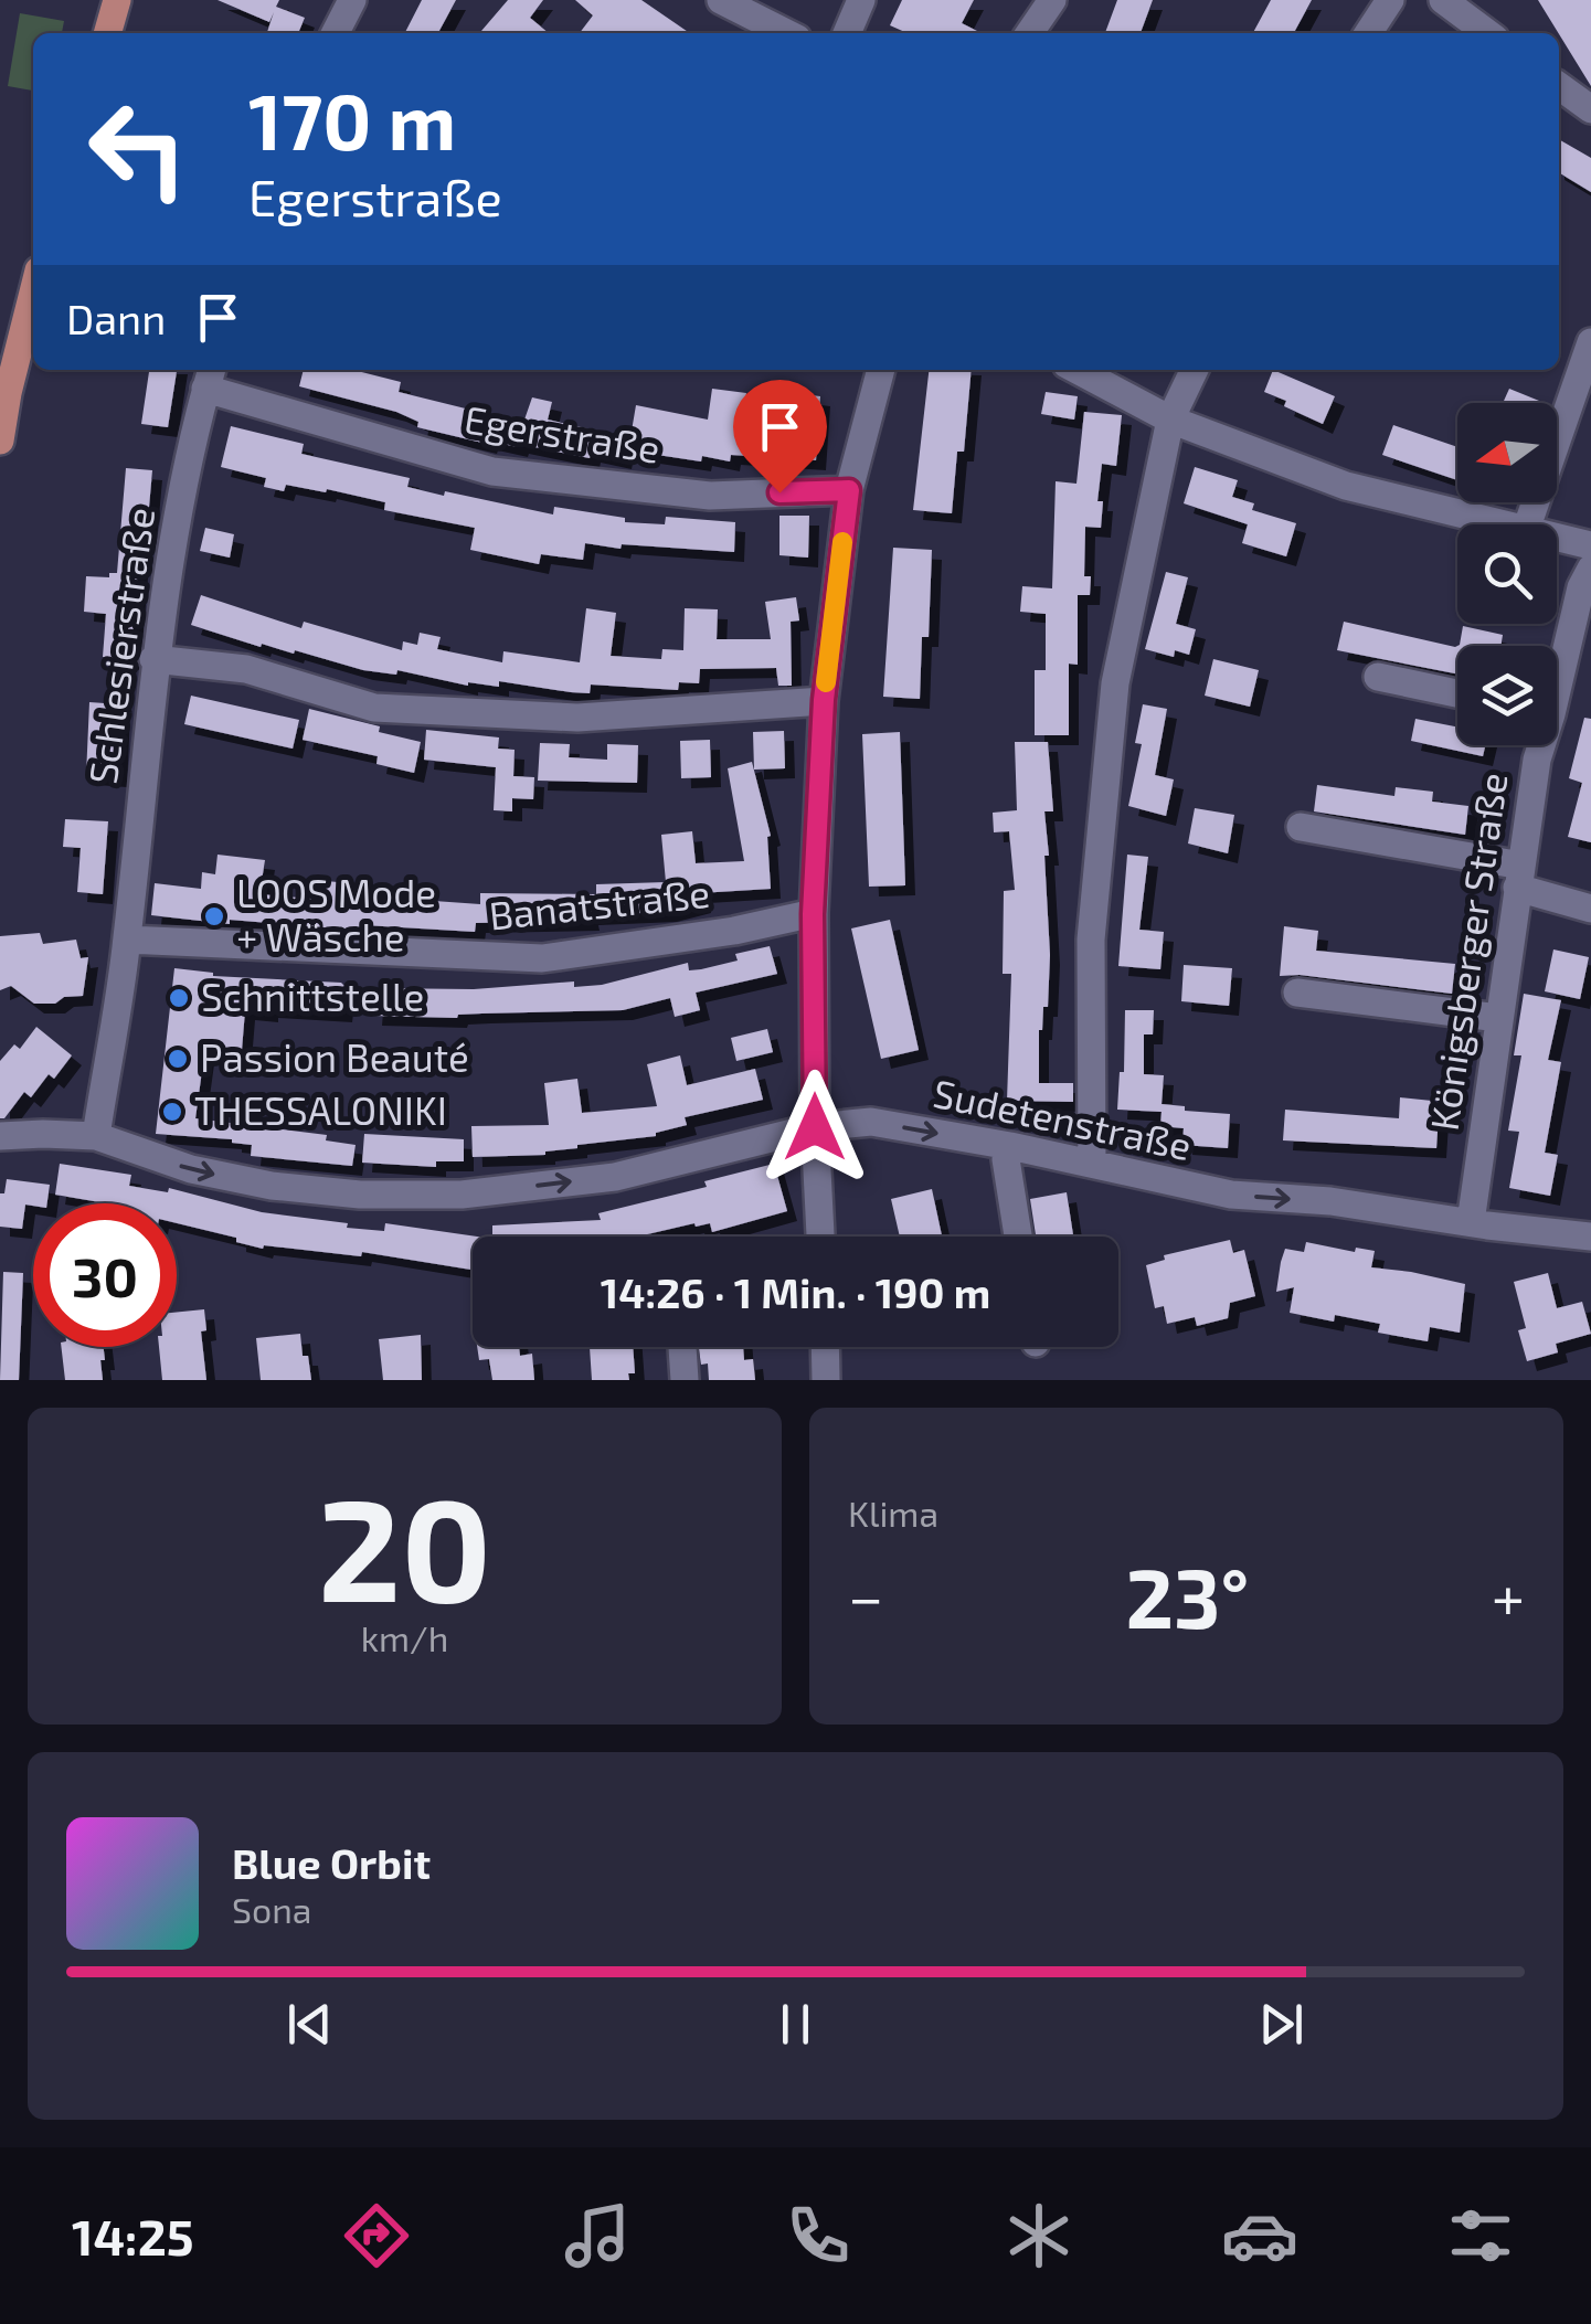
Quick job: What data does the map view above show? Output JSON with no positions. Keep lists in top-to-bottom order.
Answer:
{
  "streets": {
    "street": [
      "Egerstraße",
      "Schlesierstraße",
      "Banatstraße",
      "Königsberger Straße",
      "Sudetenstraße"
    ]
  },
  "crossings": [
    ["Egerstraße", "Schlesierstraße"],
    ["Schlesierstraße", "Banatstraße"],
    ["Schlesierstraße", "Sudetenstraße"],
    ["Königsberger Straße", "Sudetenstraße"]
  ],
  "one_way": ["Sudetenstraße"],
  "places": [
    "LOOS Mode + Wäsche",
    "Schnittstelle",
    "Passion Beauté",
    "THESSALONIKI"
  ],
  "north": "left",
  "page": {
    "turn": ["170 m", "Egerstraße"],
    "then": "Dann",
    "limit": "30",
    "trip": "14:26 · 1 Min. · 190 m",
    "tile": [
      ["20", "km/h"],
      "Klima"
    ],
    "heat": ["−", "23°", "+"],
    "song": ["Blue Orbit", "Sona"],
    "tabs": "14:25"
  }
}
